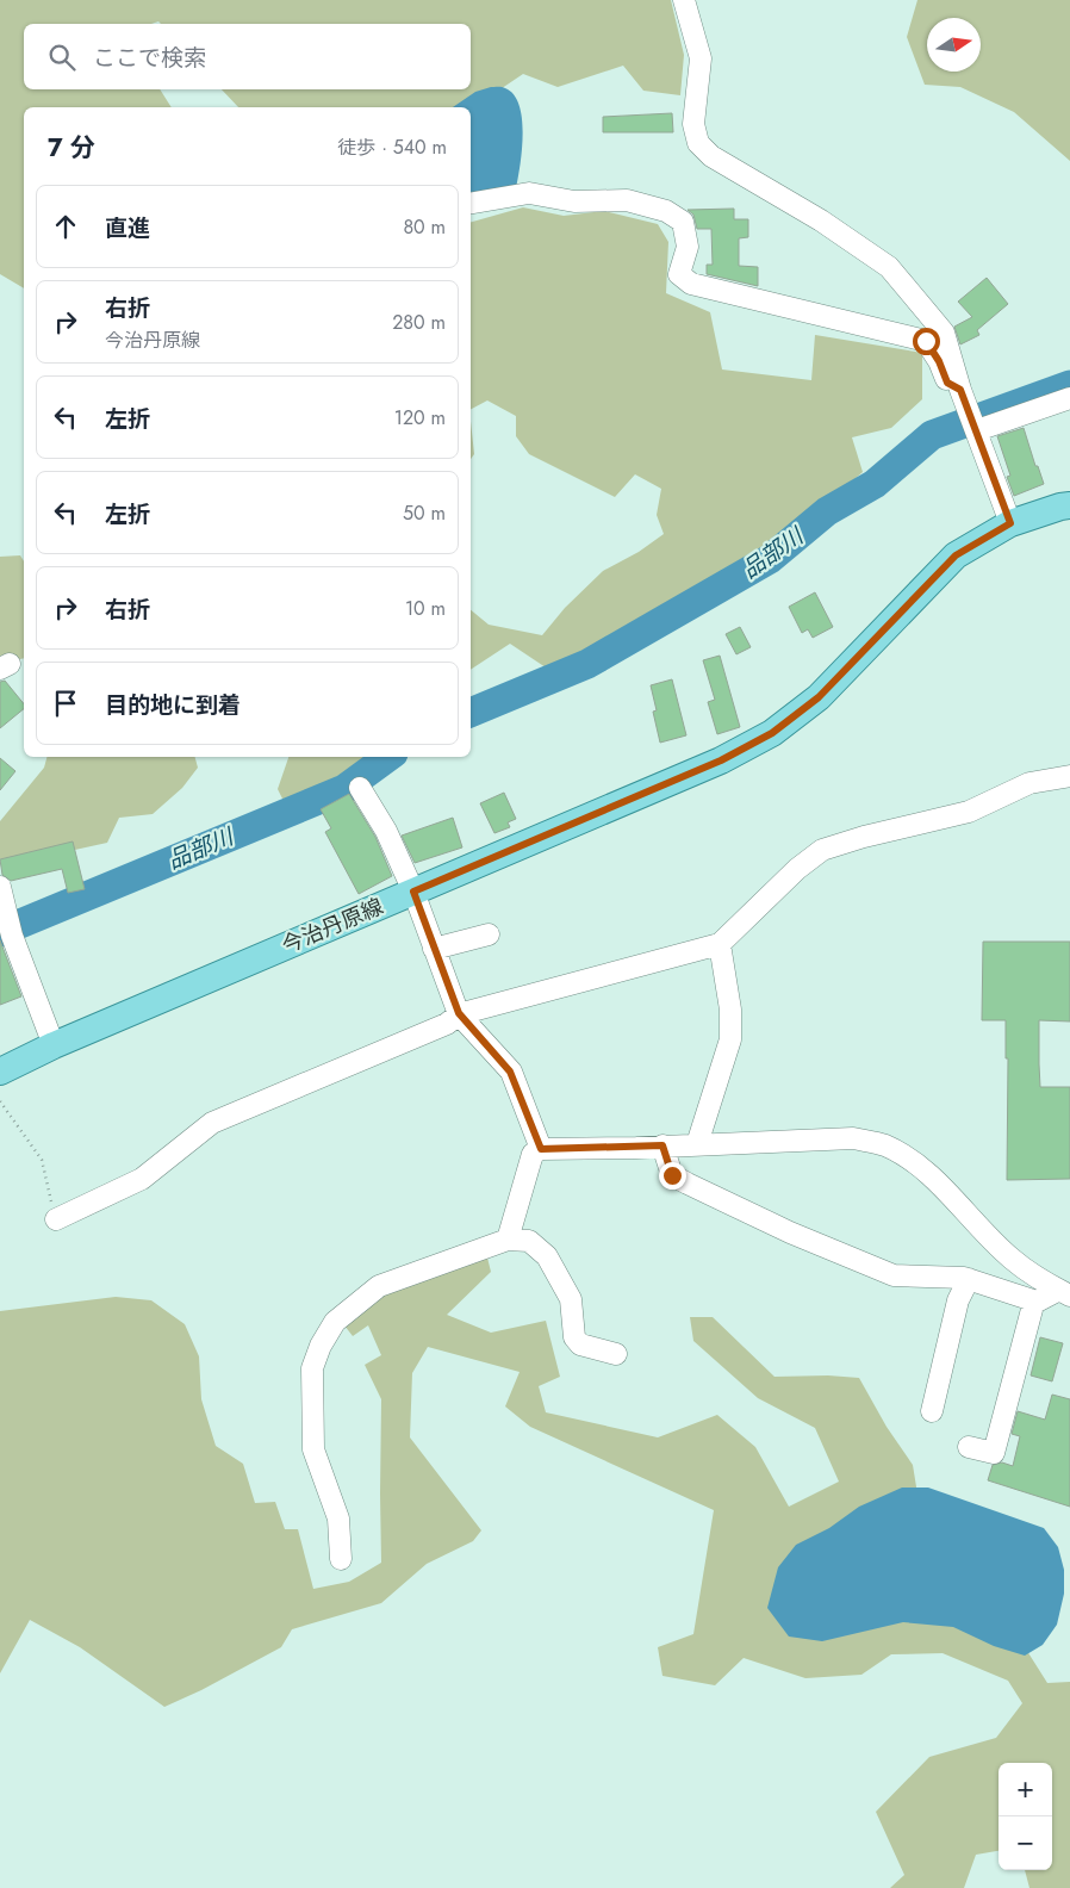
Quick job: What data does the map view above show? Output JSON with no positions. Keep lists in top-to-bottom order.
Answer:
{
  "streets": {
    "main road": ["今治丹原線"]
  },
  "water": ["品部川"],
  "north": "right",
  "page": {
    "search": "ここで検索",
    "heading": ["7 分", "徒歩 · 540 m"],
    "list": [
      ["直進", "80 m"],
      ["右折", "今治丹原線", "280 m"],
      ["左折", "120 m"],
      ["左折", "50 m"],
      ["右折", "10 m"],
      "目的地に到着"
    ],
    "map_buttons": ["+", "−"]
  }
}
